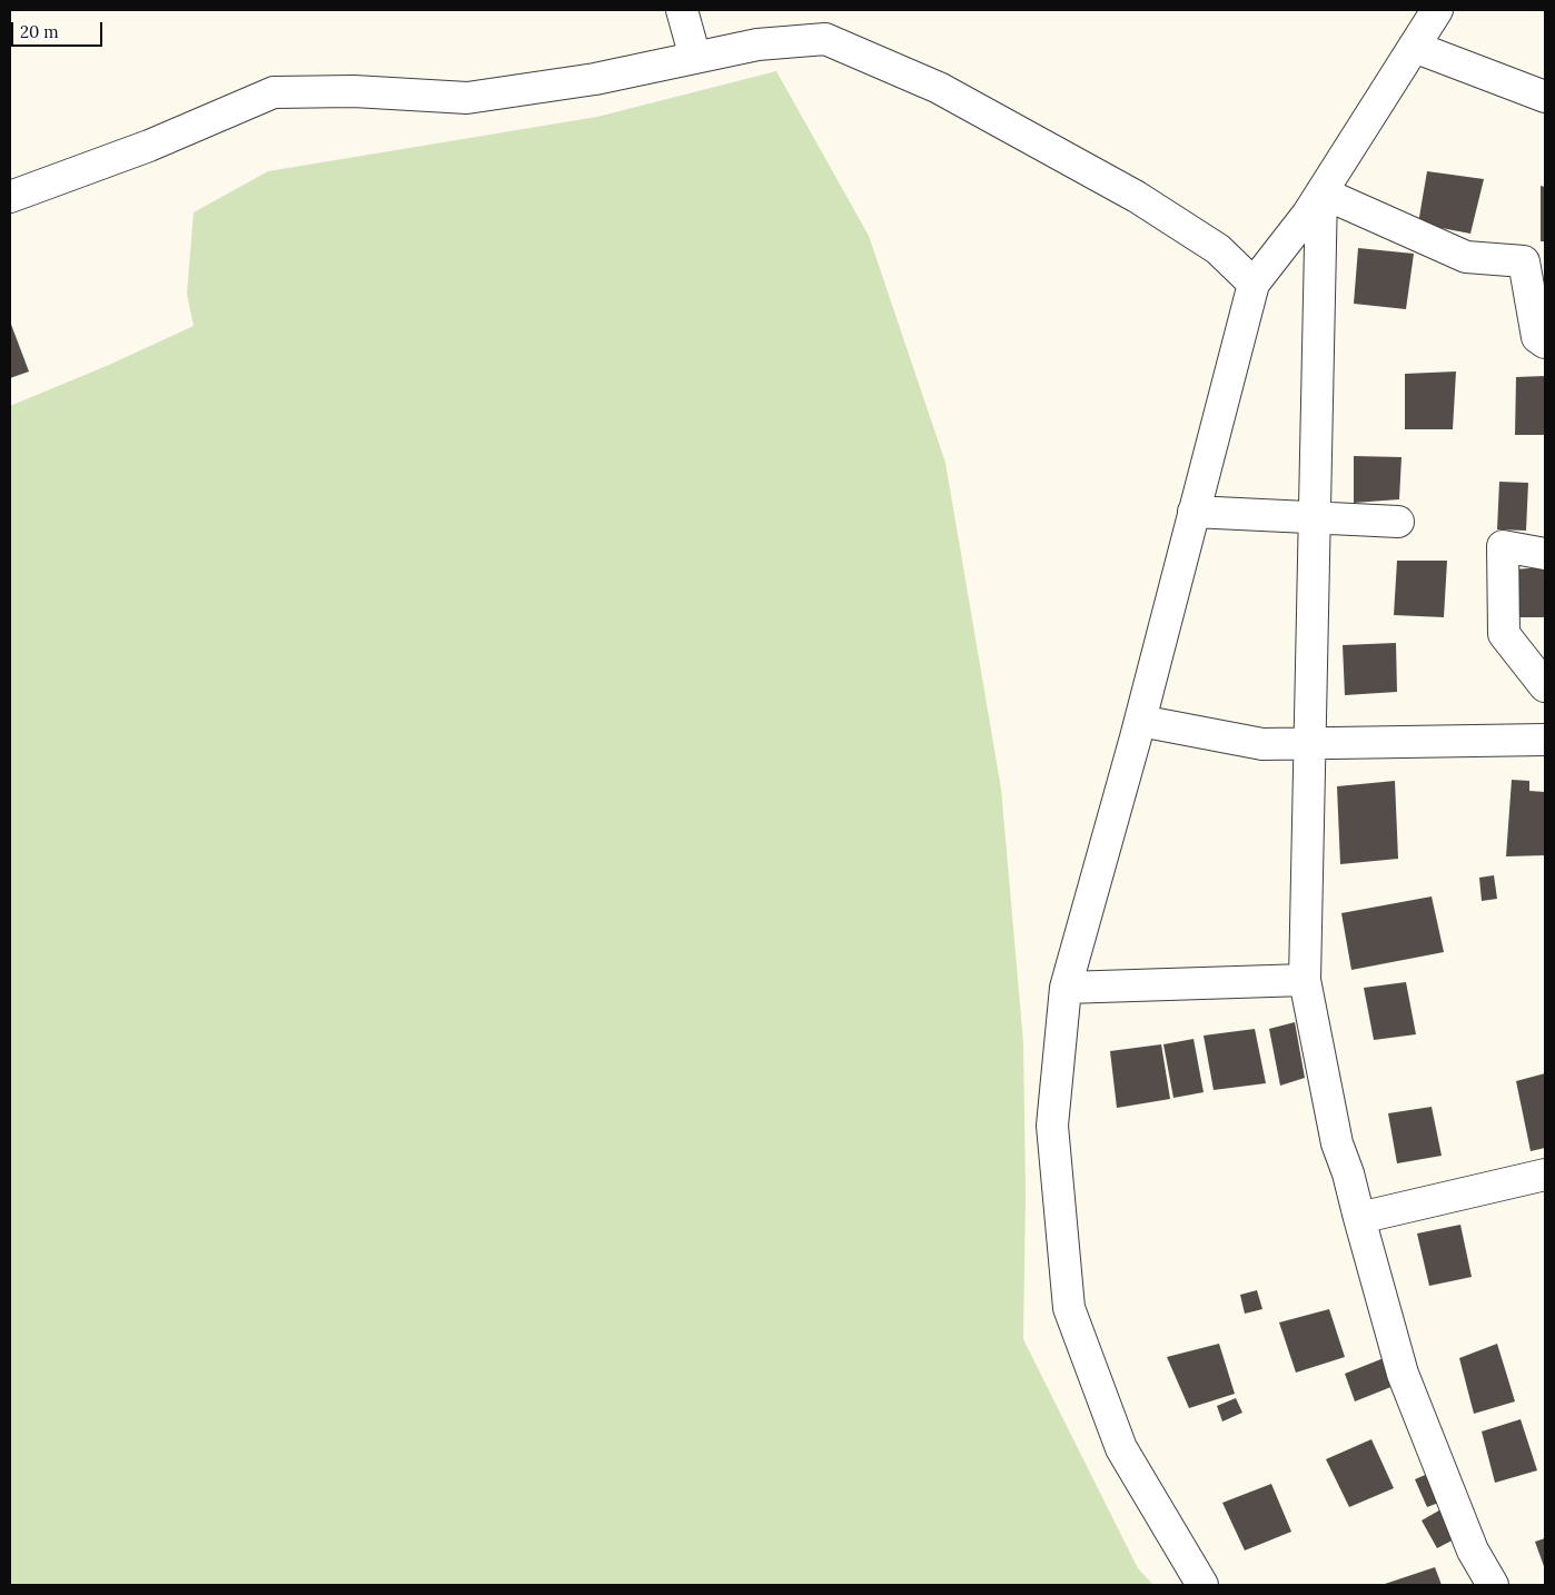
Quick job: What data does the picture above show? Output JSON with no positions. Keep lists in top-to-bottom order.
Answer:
{
  "scale_bar": "20 m"
}
